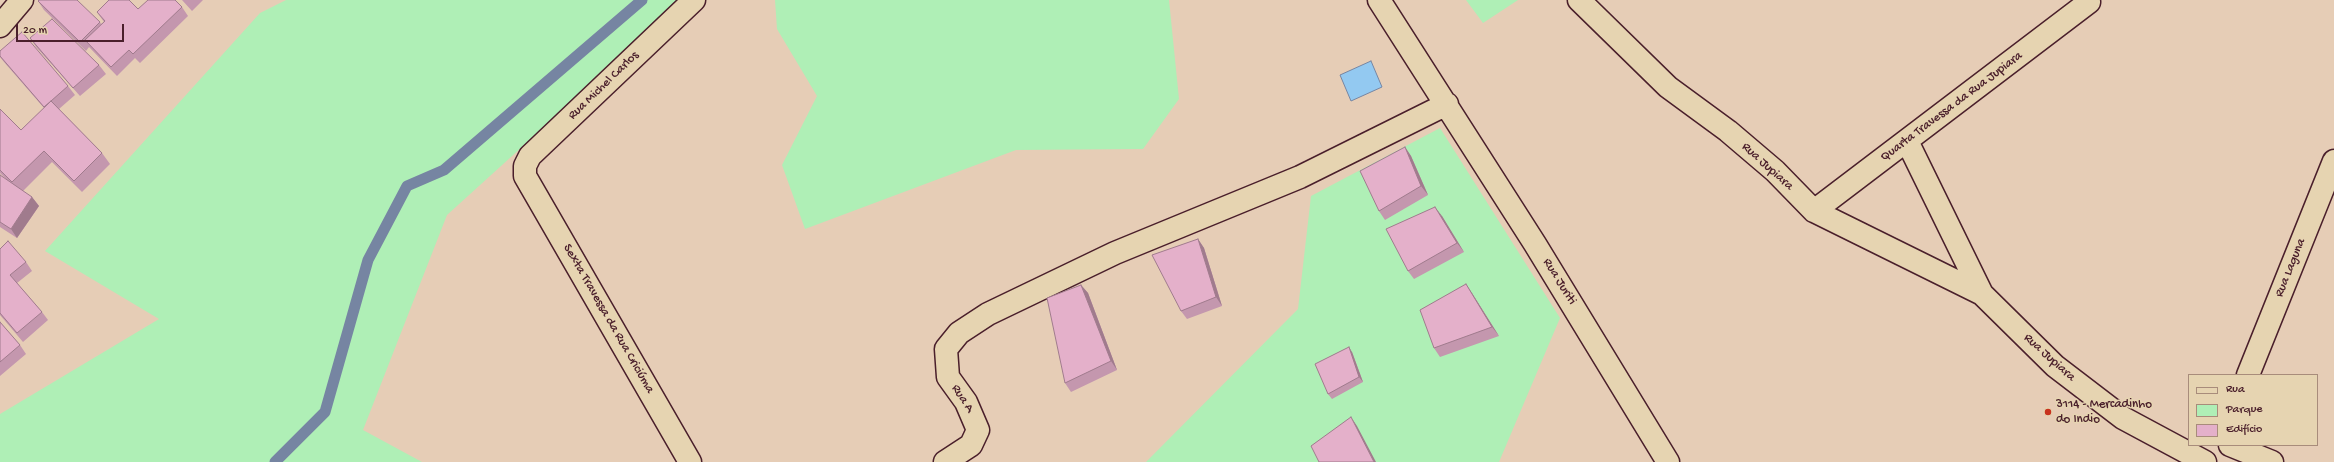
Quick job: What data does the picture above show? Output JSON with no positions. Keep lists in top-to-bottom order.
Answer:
{
  "streets": {
    "street": [
      "Rua Michel Carlos",
      "Quarta Travessa da Rua Jupiara",
      "Rua Jupiara",
      "Rua Laguna",
      "Rua Juriti",
      "Sexta Travessa da Rua Criciúma",
      "Rua A"
    ]
  },
  "crossings": [
    ["Rua Michel Carlos", "Sexta Travessa da Rua Criciúma"],
    ["Quarta Travessa da Rua Jupiara", "Rua Jupiara"],
    ["Rua Juriti", "Rua A"]
  ],
  "places": ["3114 - Mercadinho do Indio"],
  "legend": ["Rua", "Parque", "Edifício"],
  "scale_bar": "20 m"
}
